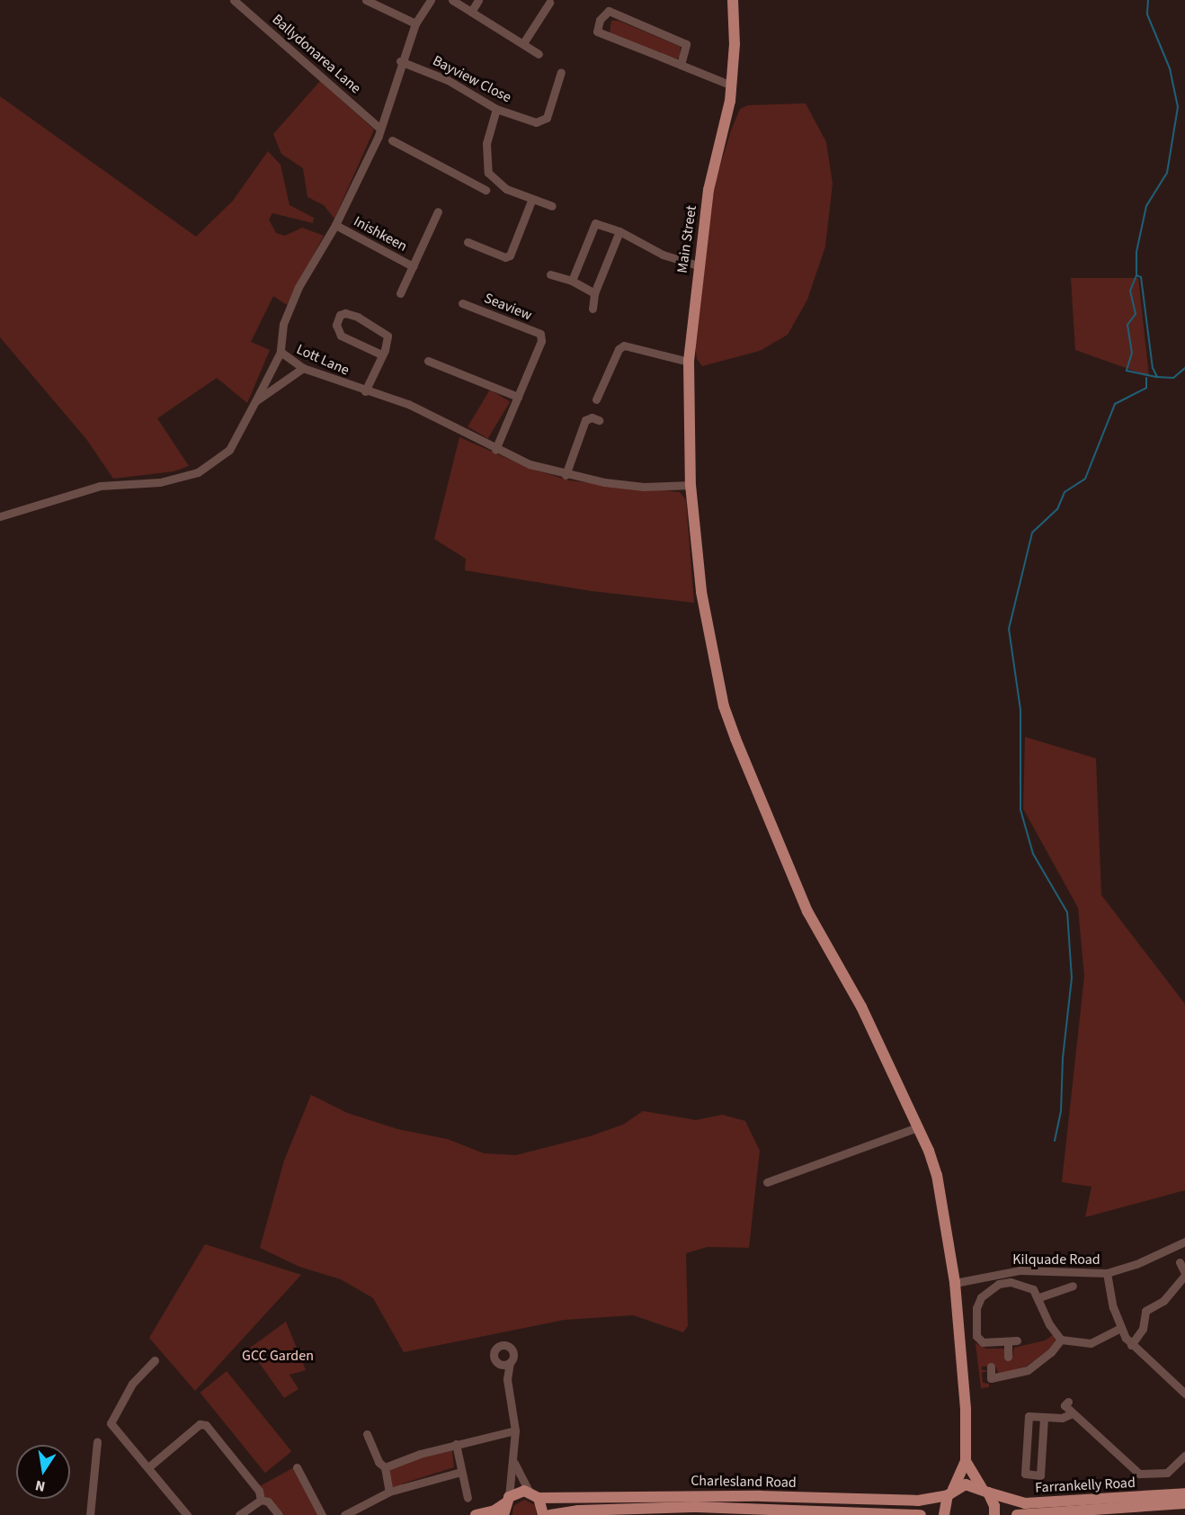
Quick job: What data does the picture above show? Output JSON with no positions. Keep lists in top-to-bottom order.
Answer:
{
  "streets": {
    "main road": ["Main Street", "Charlesland Road", "Farrankelly Road"],
    "street": [
      "Ballydonarea Lane",
      "Bayview Close",
      "Inishkeen",
      "Seaview",
      "Lott Lane",
      "Kilquade Road"
    ]
  },
  "crossings": [
    ["Ballydonarea Lane", "Lott Lane"],
    ["Bayview Close", "Lott Lane"],
    ["Inishkeen", "Lott Lane"],
    ["Main Street", "Lott Lane"],
    ["Main Street", "Kilquade Road"],
    ["Seaview", "Lott Lane"],
    ["Charlesland Road", "Farrankelly Road"]
  ],
  "parks": ["GCC Garden"],
  "north": "bottom"
}
